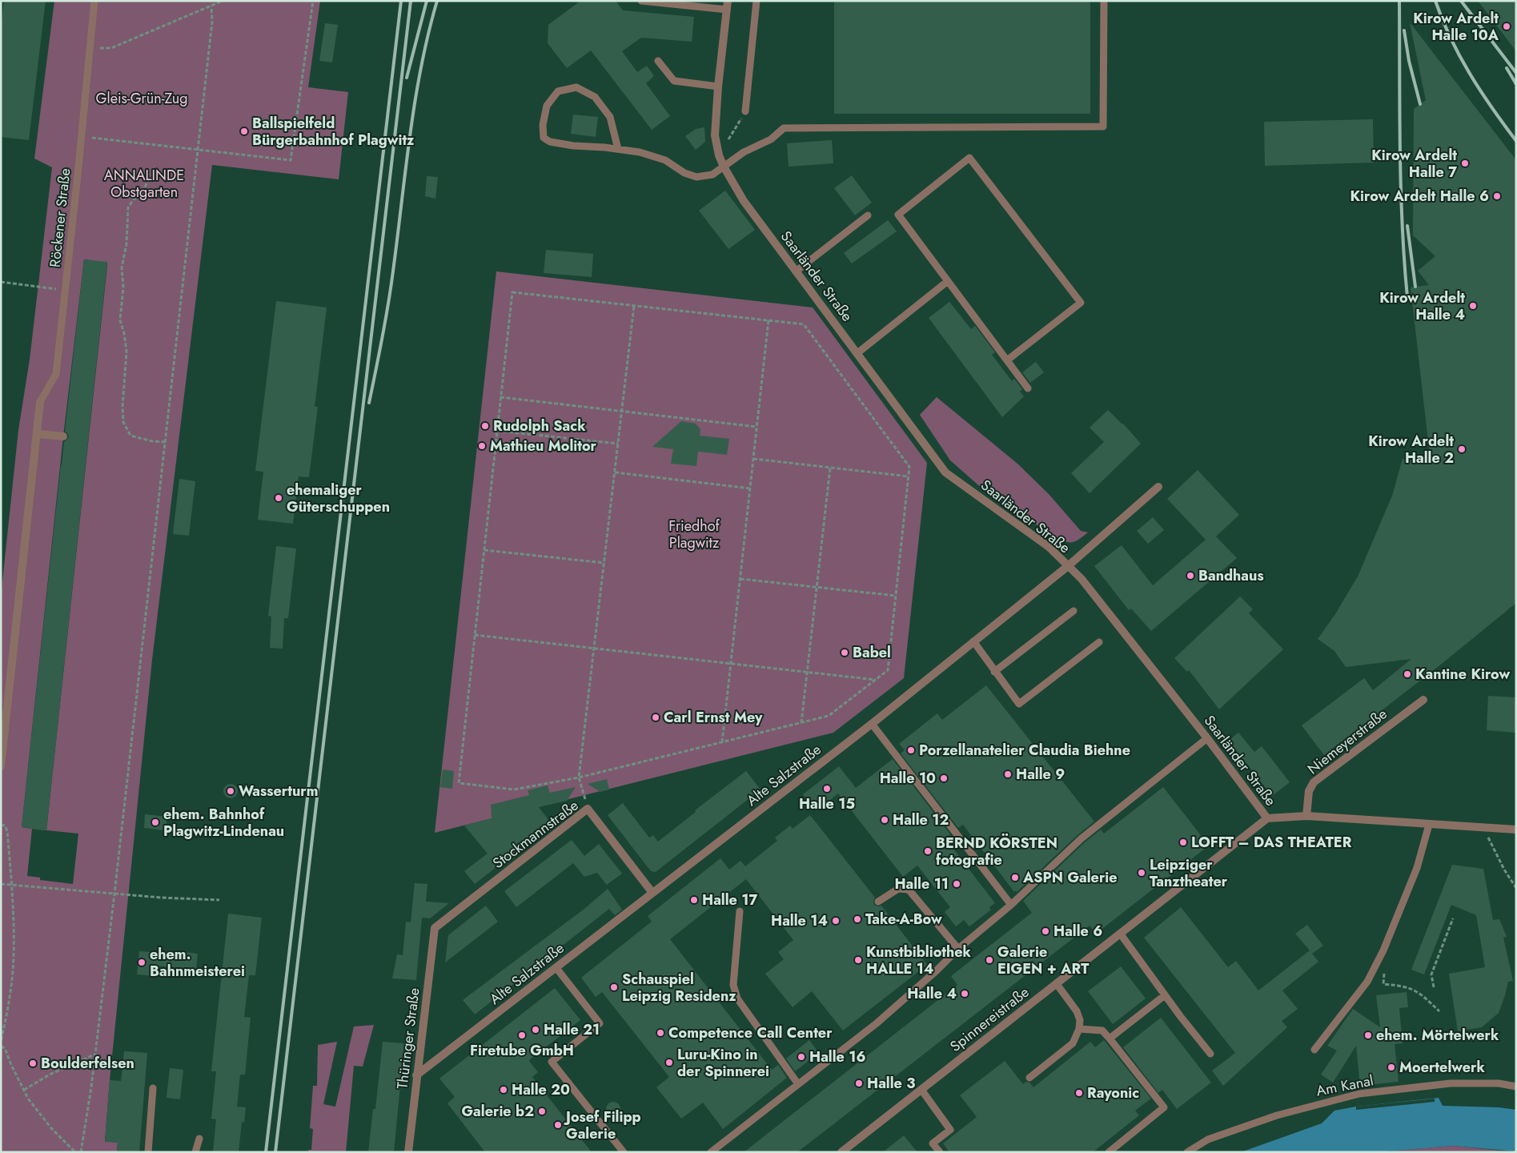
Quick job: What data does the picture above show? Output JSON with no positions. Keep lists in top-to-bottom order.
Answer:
{
  "streets": {
    "street": [
      "Röckener Straße",
      "Saarländer Straße",
      "Niemeyerstraße",
      "Alte Salzstraße",
      "Stockmannstraße",
      "Spinnereistraße",
      "Thüringer Straße"
    ],
    "lane": ["Am Kanal"]
  },
  "crossings": [
    ["Saarländer Straße", "Niemeyerstraße"],
    ["Saarländer Straße", "Alte Salzstraße"],
    ["Saarländer Straße", "Spinnereistraße"],
    ["Alte Salzstraße", "Stockmannstraße"],
    ["Alte Salzstraße", "Thüringer Straße"],
    ["Stockmannstraße", "Thüringer Straße"]
  ],
  "parks": ["Gleis-Grün-Zug", "ANNALINDE Obstgarten", "Friedhof Plagwitz"],
  "places": [
    "Kirow Ardelt Halle 10A",
    "Ballspielfeld Bürgerbahnhof Plagwitz",
    "Kirow Ardelt Halle 7",
    "Kirow Ardelt Halle 6",
    "Kirow Ardelt Halle 4",
    "Rudolph Sack",
    "Mathieu Molitor",
    "Kirow Ardelt Halle 2",
    "ehemaliger Güterschuppen",
    "Bandhaus",
    "Babel",
    "Kantine Kirow",
    "Carl Ernst Mey",
    "Porzellanatelier Claudia Biehne",
    "Halle 9",
    "Halle 10",
    "Halle 15",
    "Wasserturm",
    "Halle 12",
    "ehem. Bahnhof Plagwitz-Lindenau",
    "LOFFT – DAS THEATER",
    "BERND KÖRSTEN fotografie",
    "Leipziger Tanztheater",
    "ASPN Galerie",
    "Halle 11",
    "Halle 17",
    "Take-A-Bow",
    "Halle 14",
    "Halle 6",
    "Kunstbibliothek HALLE 14",
    "Galerie EIGEN + ART",
    "ehem. Bahnmeisterei",
    "Schauspiel Leipzig Residenz",
    "Halle 4",
    "Halle 21",
    "Competence Call Center",
    "Firetube GmbH",
    "ehem. Mörtelwerk",
    "Halle 16",
    "Luru-Kino in der Spinnerei",
    "Boulderfelsen",
    "Moertelwerk",
    "Halle 3",
    "Halle 20",
    "Rayonic",
    "Galerie b2",
    "Josef Filipp Galerie"
  ]
}
